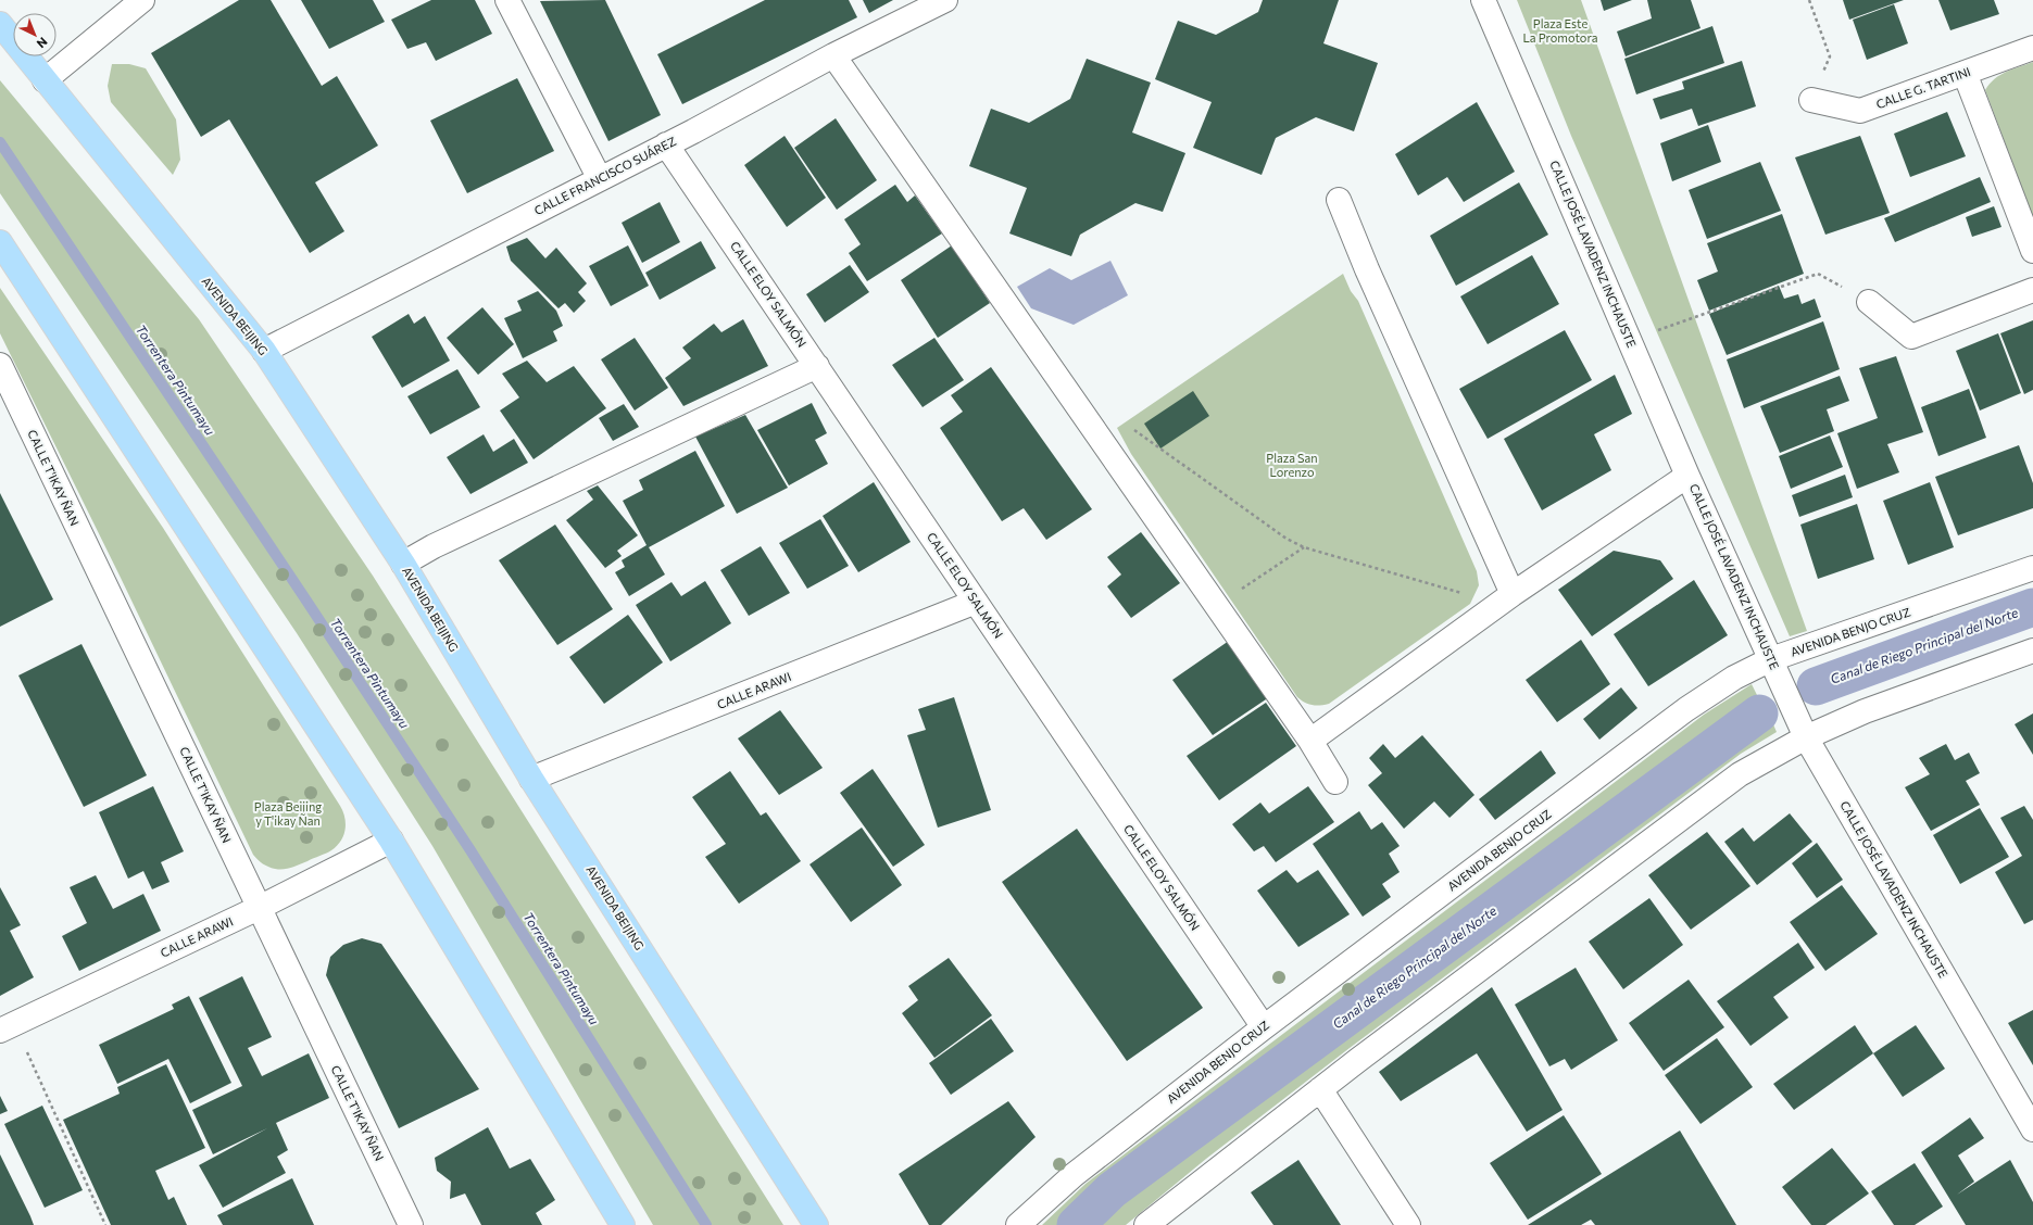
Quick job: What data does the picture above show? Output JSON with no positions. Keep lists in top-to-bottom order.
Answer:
{
  "streets": {
    "main road": ["AVENIDA BEIJING"],
    "street": [
      "CALLE G. TARTINI",
      "CALLE FRANCISCO SUÁREZ",
      "CALLE JOSÉ LAVADENZ INCHAUSTE",
      "CALLE ELOY SALMÓN",
      "CALLE T'IKAY ÑAN",
      "AVENIDA BENJO CRUZ",
      "CALLE ARAWI"
    ]
  },
  "crossings": [
    ["CALLE FRANCISCO SUÁREZ", "CALLE ELOY SALMÓN"],
    ["CALLE FRANCISCO SUÁREZ", "AVENIDA BEIJING"],
    ["CALLE JOSÉ LAVADENZ INCHAUSTE", "AVENIDA BENJO CRUZ"],
    ["CALLE ELOY SALMÓN", "AVENIDA BENJO CRUZ"],
    ["CALLE ELOY SALMÓN", "CALLE ARAWI"],
    ["AVENIDA BEIJING", "CALLE ARAWI"],
    ["CALLE T'IKAY ÑAN", "CALLE ARAWI"]
  ],
  "water": ["Torrentera Pintumayu", "Canal de Riego Principal del Norte"],
  "parks": ["Plaza Este La Promotora", "Plaza San Lorenzo", "Plaza Beijing y T'ikay Ñan"],
  "north": "bottom right"
}
